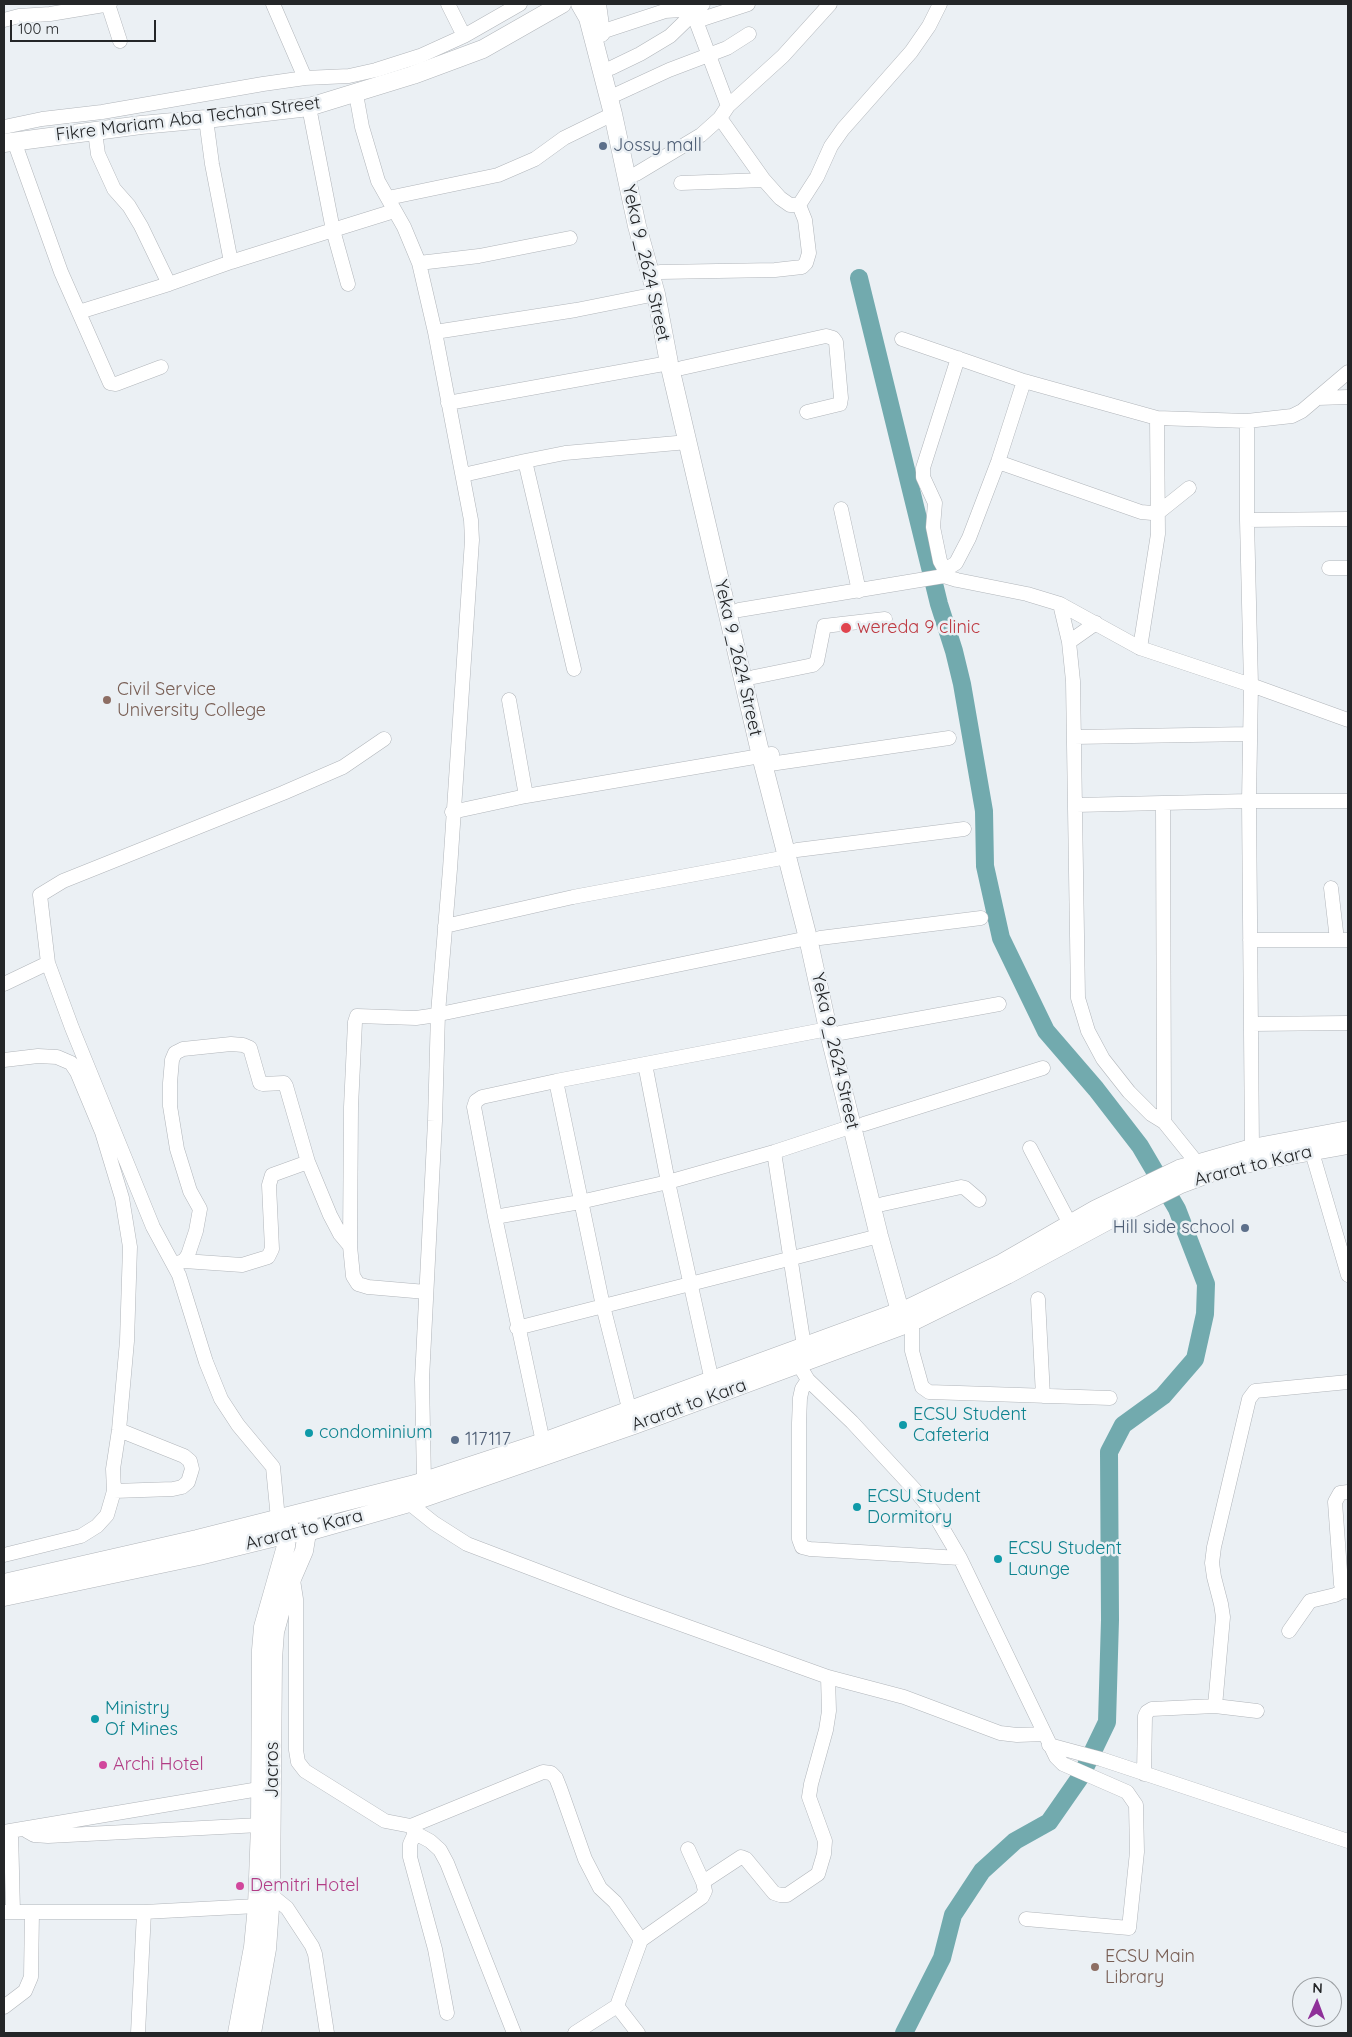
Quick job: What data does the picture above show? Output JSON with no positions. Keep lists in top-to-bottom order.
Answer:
{
  "streets": {
    "main road": [
      "Fikre Mariam Aba Techan Street",
      "Yeka 9_2624 Street",
      "Ararat to Kara",
      "Jacros"
    ]
  },
  "crossings": [
    ["Yeka 9_2624 Street", "Ararat to Kara"],
    ["Ararat to Kara", "Jacros"]
  ],
  "places": [
    "Jossy mall",
    "wereda 9 clinic",
    "Civil Service University College",
    "Hill side school",
    "ECSU Student Cafeteria",
    "condominium",
    "117117",
    "ECSU Student Dormitory",
    "ECSU Student Launge",
    "Ministry Of Mines",
    "Archi Hotel",
    "Demitri Hotel",
    "ECSU Main Library"
  ],
  "scale_bar": "100 m",
  "north": "top"
}
